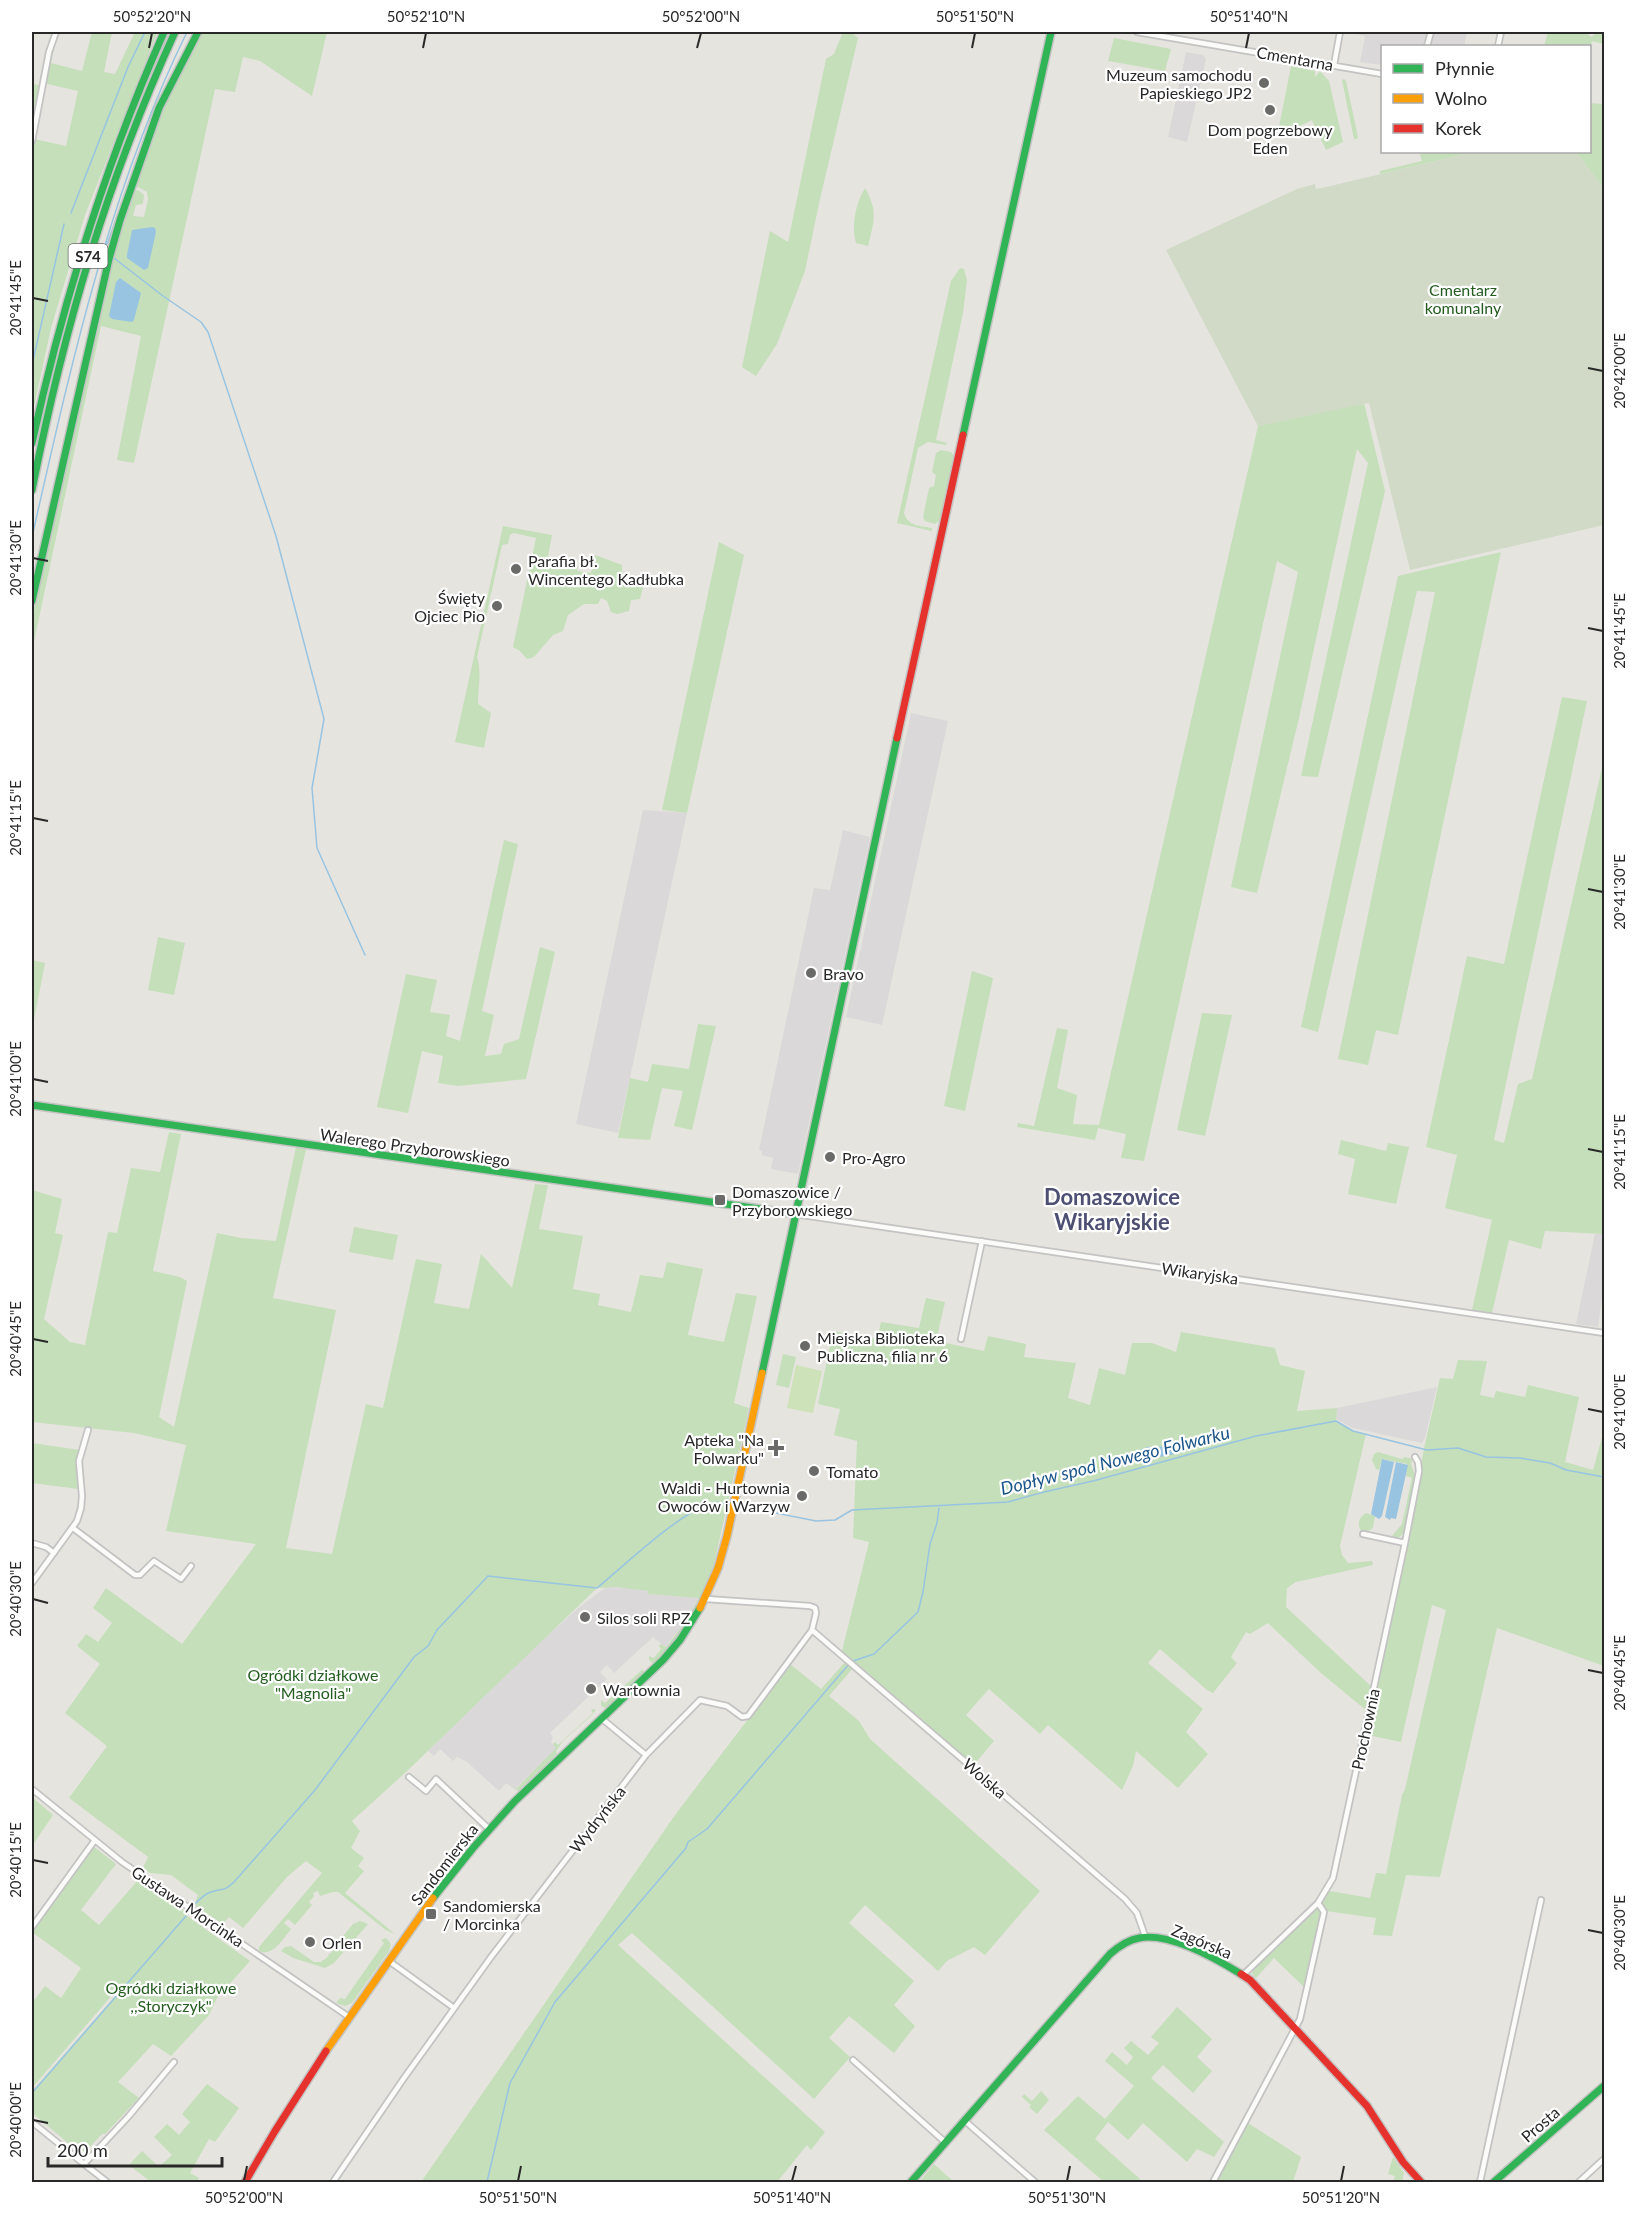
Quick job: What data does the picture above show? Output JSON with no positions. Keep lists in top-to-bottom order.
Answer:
{
  "streets": {
    "main road": [
      "S74",
      "Walerego Przyborowskiego",
      "Sandomierska",
      "Zagórska",
      "Prosta"
    ],
    "street": [
      "Cmentarna",
      "Wikaryjska",
      "Prochownia",
      "Wolska",
      "Wydryńska",
      "Gustawa Morcinka"
    ]
  },
  "crossings": [
    ["Walerego Przyborowskiego", "Wikaryjska"],
    ["Walerego Przyborowskiego", "Sandomierska"],
    ["Wikaryjska", "Sandomierska"],
    ["Prochownia", "Zagórska"],
    ["Wolska", "Wydryńska"],
    ["Wolska", "Zagórska"],
    ["Sandomierska", "Gustawa Morcinka"]
  ],
  "districts": ["Domaszowice Wikaryjskie"],
  "water": ["Dopływ spod Nowego Folwarku"],
  "parks": ["Cmentarz komunalny", "Ogródki działkowe \"Magnolia\"", "Ogródki działkowe ,,Storyczyk\""],
  "places": {
    "other": [
      "Muzeum samochodu Papieskiego JP2",
      "Dom pogrzebowy Eden",
      "Parafia bł. Wincentego Kadłubka",
      "Święty Ojciec Pio",
      "Bravo",
      "Pro-Agro",
      "Miejska Biblioteka Publiczna, filia nr 6",
      "Tomato",
      "Waldi - Hurtownia Owoców i Warzyw",
      "Silos soli RPZ",
      "Wartownia",
      "Orlen"
    ],
    "transit": ["Domaszowice / Przyborowskiego", "Sandomierska / Morcinka"],
    "health": ["Apteka \"Na Folwarku\""]
  },
  "legend": ["Płynnie", "Wolno", "Korek"],
  "scale_bar": "200 m",
  "coordinates": [
    "50°52'20\"N",
    "50°52'10\"N",
    "50°52'00\"N",
    "50°51'50\"N",
    "50°51'40\"N",
    "20°41'45\"E",
    "20°42'00\"E",
    "20°41'30\"E",
    "20°41'15\"E",
    "20°41'00\"E",
    "20°40'45\"E",
    "20°40'30\"E",
    "20°40'15\"E",
    "20°40'00\"E",
    "50°51'30\"N",
    "50°51'20\"N"
  ]
}
